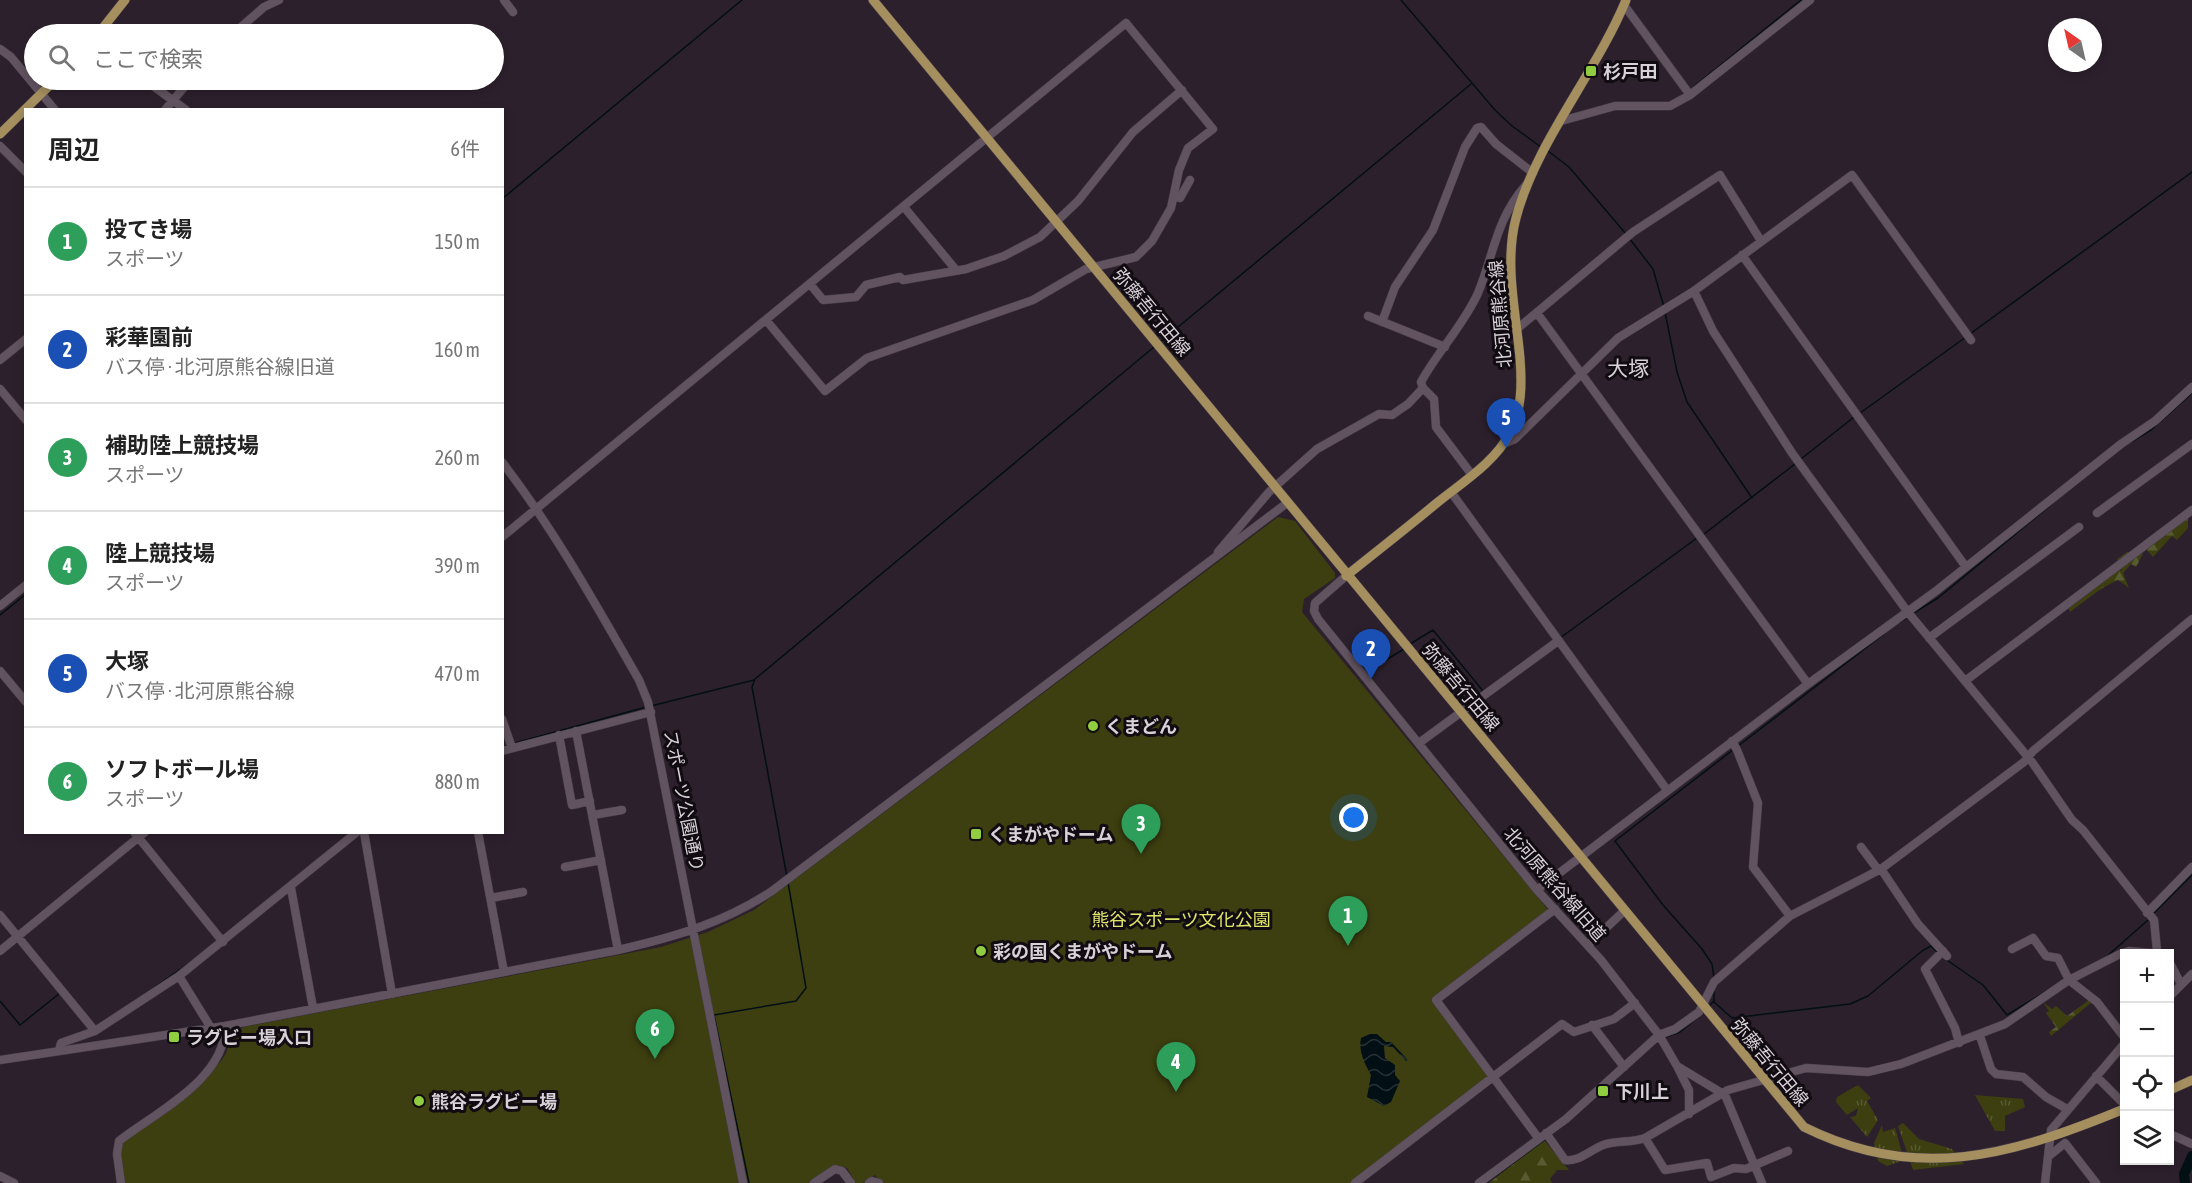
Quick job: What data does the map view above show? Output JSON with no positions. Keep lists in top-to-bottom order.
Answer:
{
  "streets": {
    "main road": ["弥藤吾行田線", "北河原熊谷線"],
    "street": ["スポーツ公園通り", "北河原熊谷線旧道"]
  },
  "crossings": [
    ["弥藤吾行田線", "北河原熊谷線"],
    ["弥藤吾行田線", "北河原熊谷線旧道"],
    ["北河原熊谷線", "北河原熊谷線旧道"]
  ],
  "districts": ["大塚"],
  "parks": ["熊谷スポーツ文化公園"],
  "places": {
    "transit": [
      "杉戸田",
      "くまがやドーム",
      "ラグビー場入口",
      "下川上"
    ],
    "other": ["くまどん", "彩の国くまがやドーム", "熊谷ラグビー場"]
  },
  "north": "top left",
  "page": {
    "search": "ここで検索",
    "heading": ["周辺", "6件"],
    "list": [
      {
        "mark": "1",
        "name": "投てき場",
        "note": "スポーツ",
        "value": "150 m"
      },
      {
        "mark": "2",
        "name": "彩華園前",
        "note": "バス停 · 北河原熊谷線旧道",
        "value": "160 m"
      },
      {
        "mark": "3",
        "name": "補助陸上競技場",
        "note": "スポーツ",
        "value": "260 m"
      },
      {
        "mark": "4",
        "name": "陸上競技場",
        "note": "スポーツ",
        "value": "390 m"
      },
      {
        "mark": "5",
        "name": "大塚",
        "note": "バス停 · 北河原熊谷線",
        "value": "470 m"
      },
      {
        "mark": "6",
        "name": "ソフトボール場",
        "note": "スポーツ",
        "value": "880 m"
      }
    ],
    "pins": [
      "5",
      "2",
      "3",
      "1",
      "6",
      "4"
    ],
    "map_buttons": ["+", "−"]
  }
}
